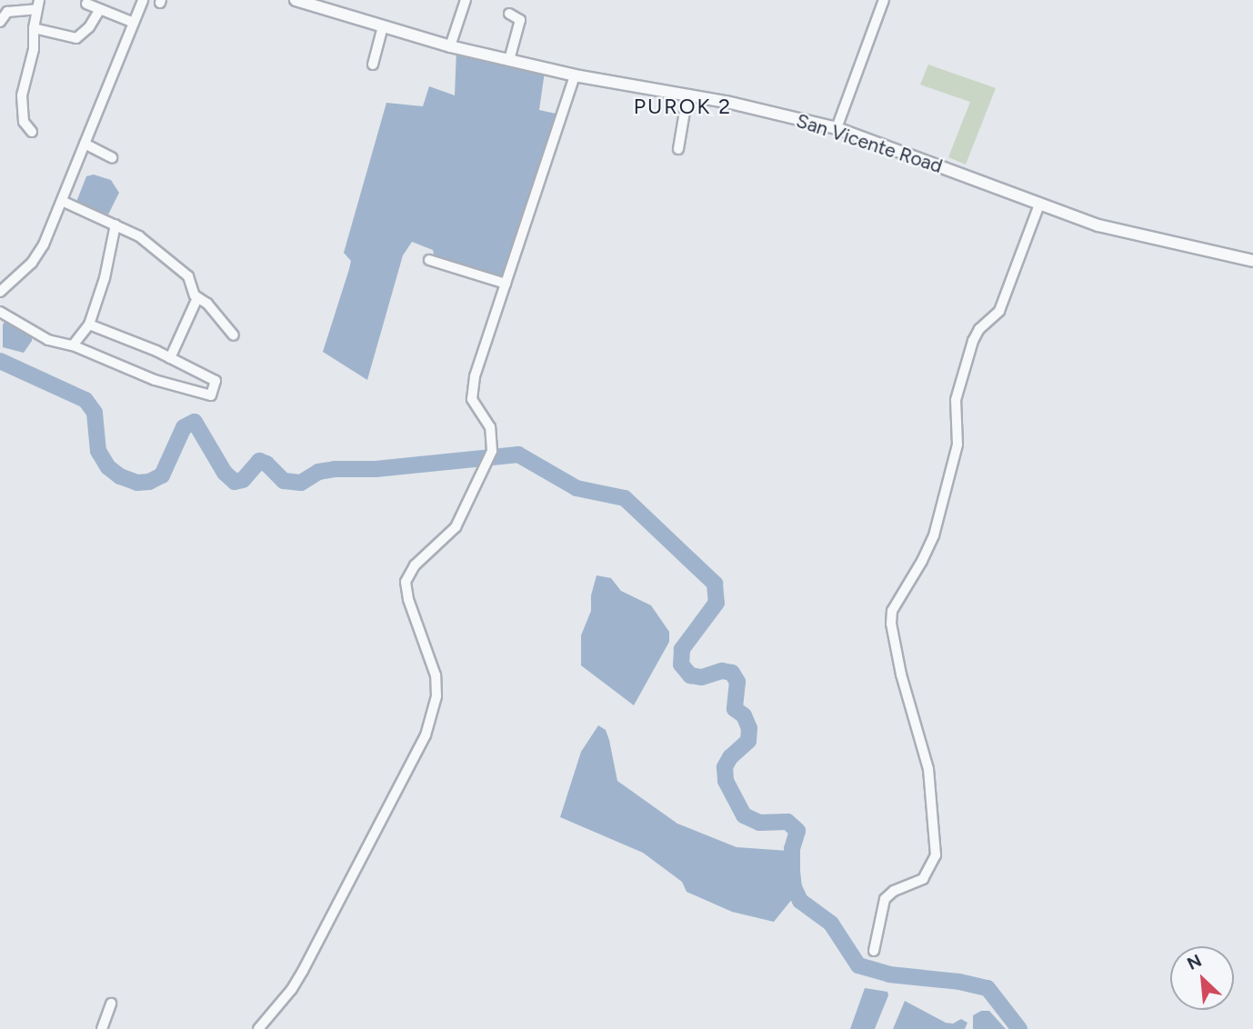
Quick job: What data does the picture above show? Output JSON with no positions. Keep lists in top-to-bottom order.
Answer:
{
  "streets": {
    "street": ["San Vicente Road"]
  },
  "districts": ["PUROK 2"],
  "north": "top left"
}
